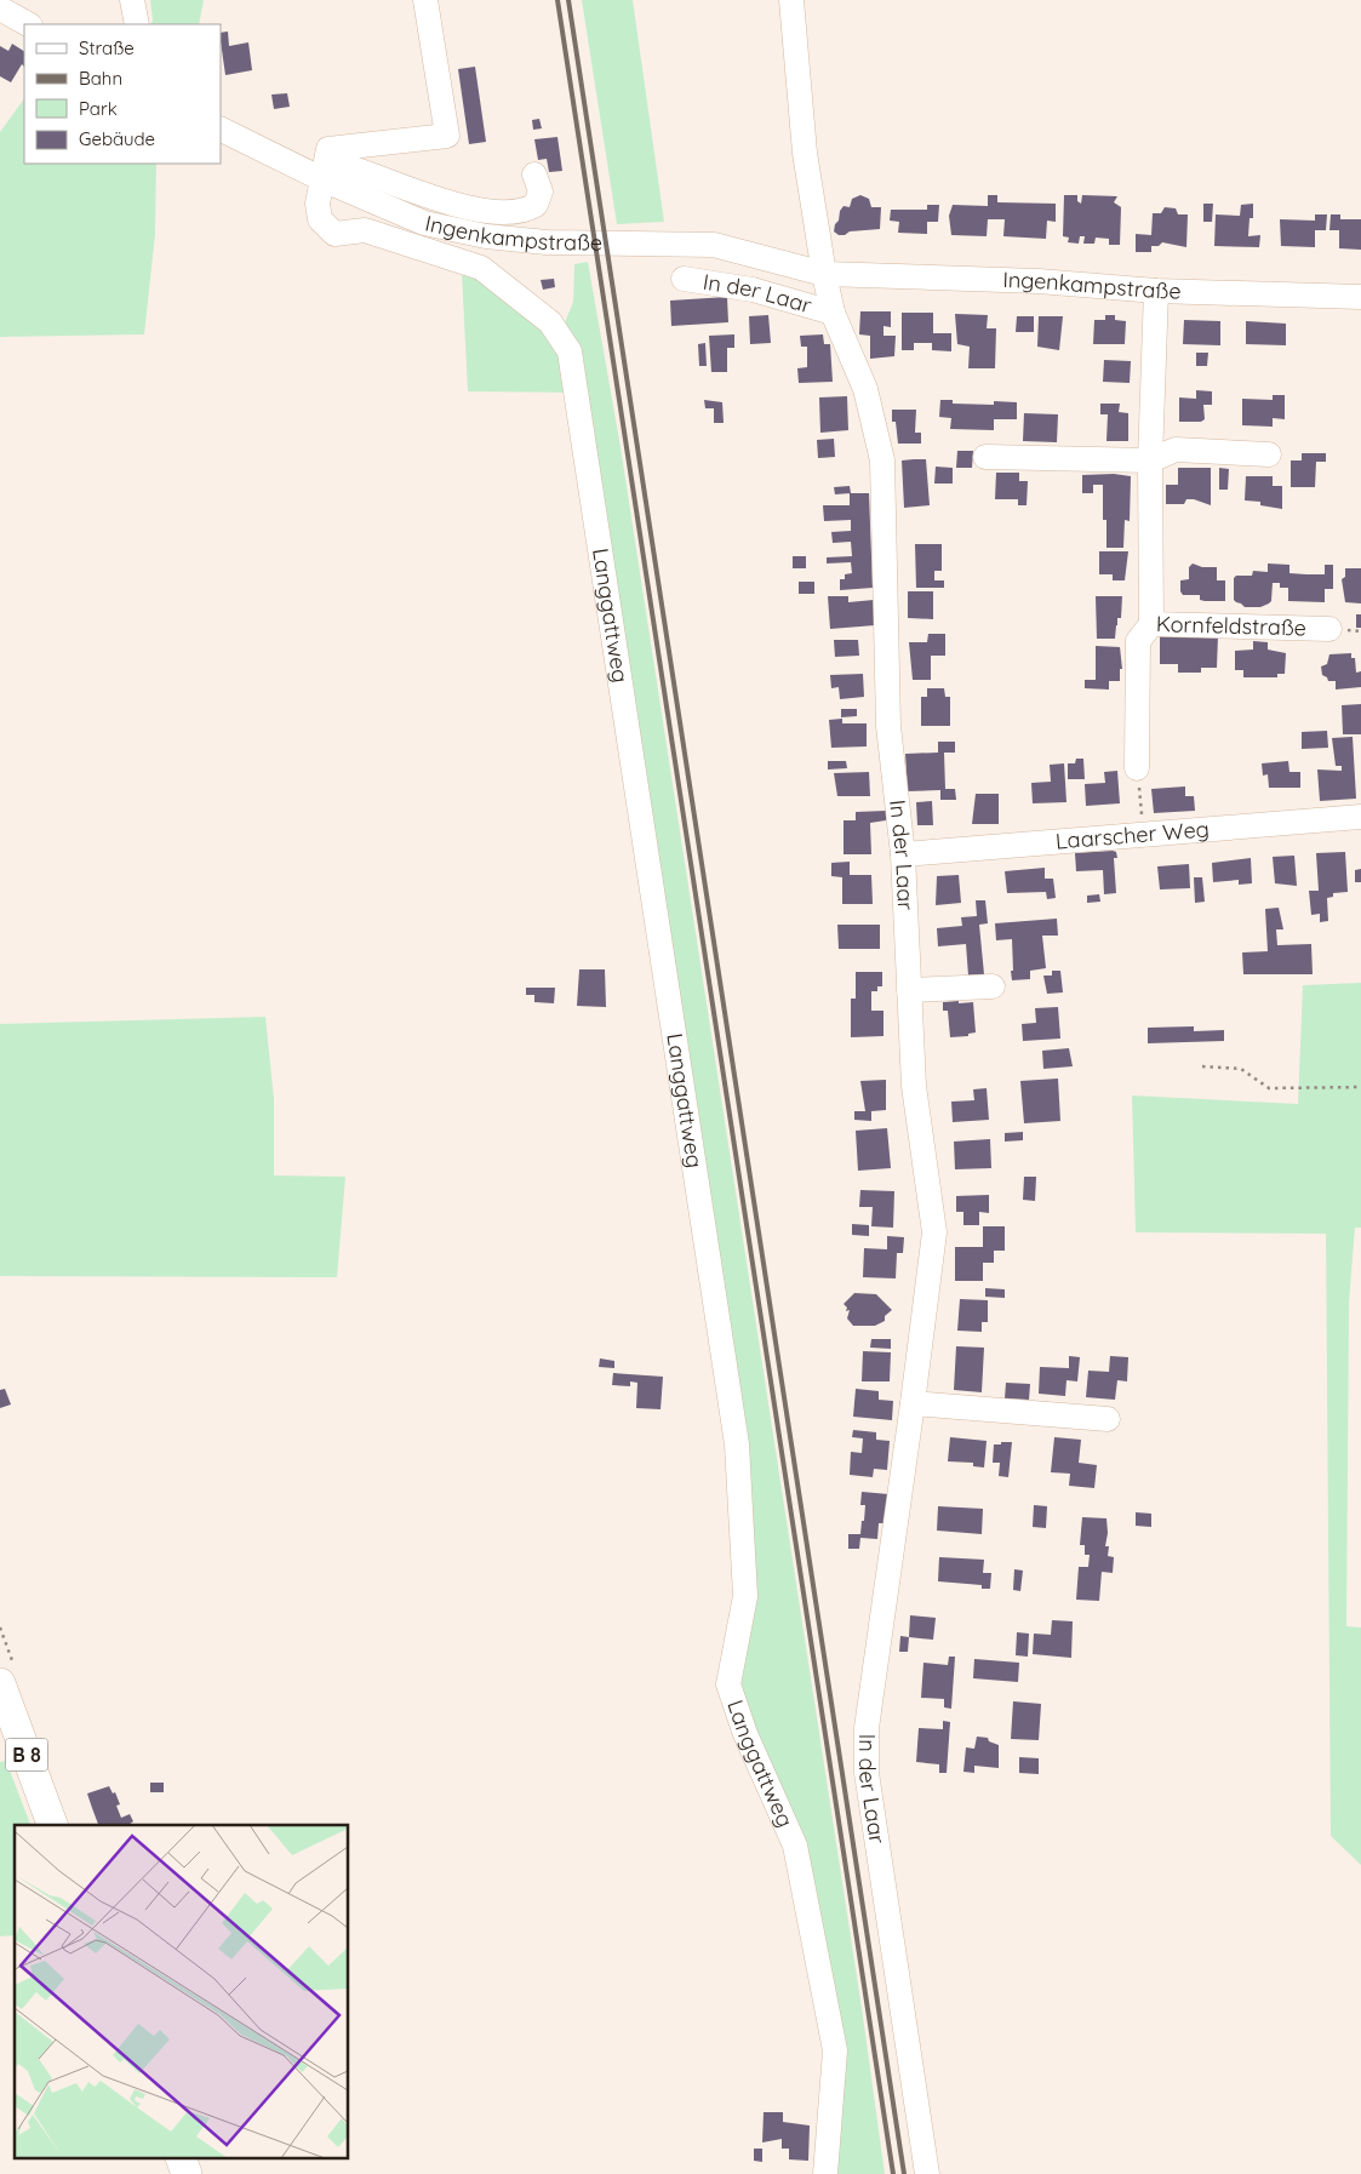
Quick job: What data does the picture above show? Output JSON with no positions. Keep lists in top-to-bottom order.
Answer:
{
  "streets": {
    "main road": ["B 8"],
    "street": [
      "Ingenkampstraße",
      "In der Laar",
      "Langgattweg",
      "Kornfeldstraße",
      "Laarscher Weg"
    ]
  },
  "crossings": [
    ["Ingenkampstraße", "In der Laar"],
    ["Ingenkampstraße", "Langgattweg"],
    ["Ingenkampstraße", "Kornfeldstraße"],
    ["In der Laar", "Laarscher Weg"]
  ],
  "legend": [
    "Straße",
    "Bahn",
    "Park",
    "Gebäude"
  ]
}
